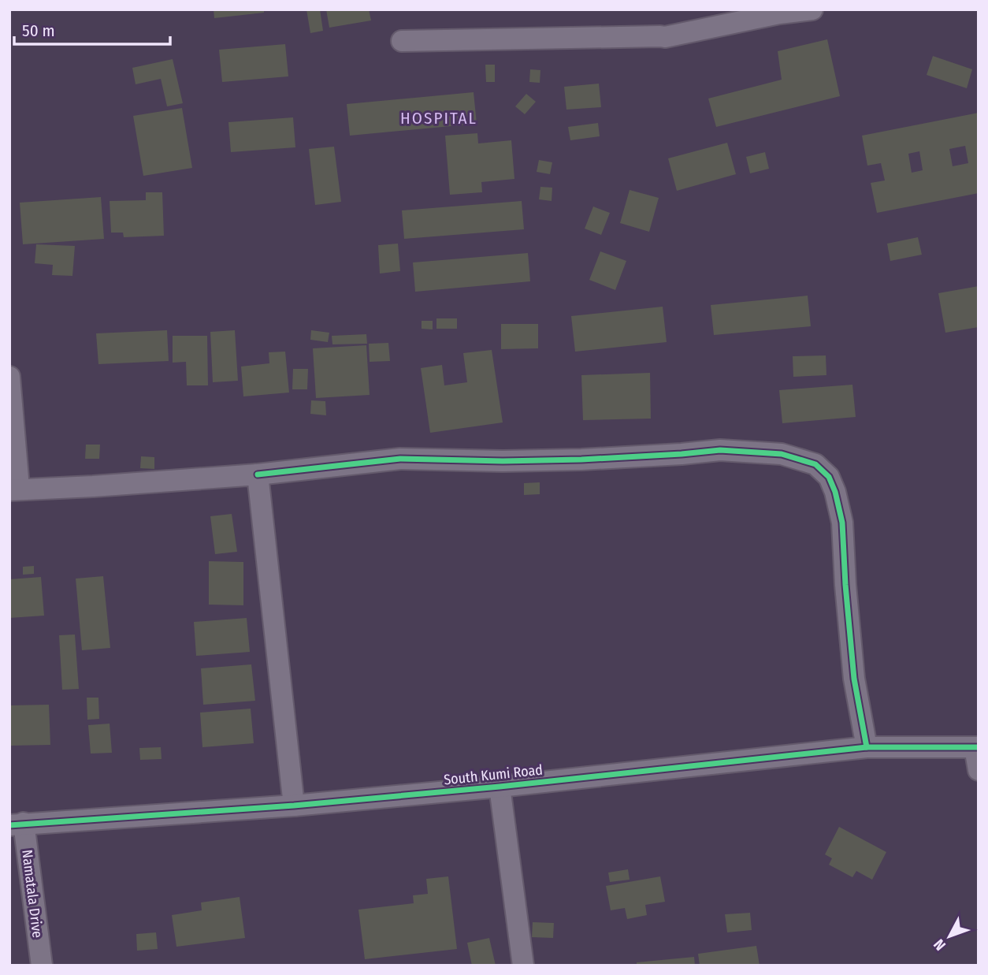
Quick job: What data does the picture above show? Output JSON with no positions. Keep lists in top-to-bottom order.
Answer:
{
  "streets": {
    "street": ["South Kumi Road", "Namatala Drive"]
  },
  "crossings": [
    ["South Kumi Road", "Namatala Drive"]
  ],
  "districts": ["HOSPITAL"],
  "scale_bar": "50 m",
  "north": "bottom left"
}
